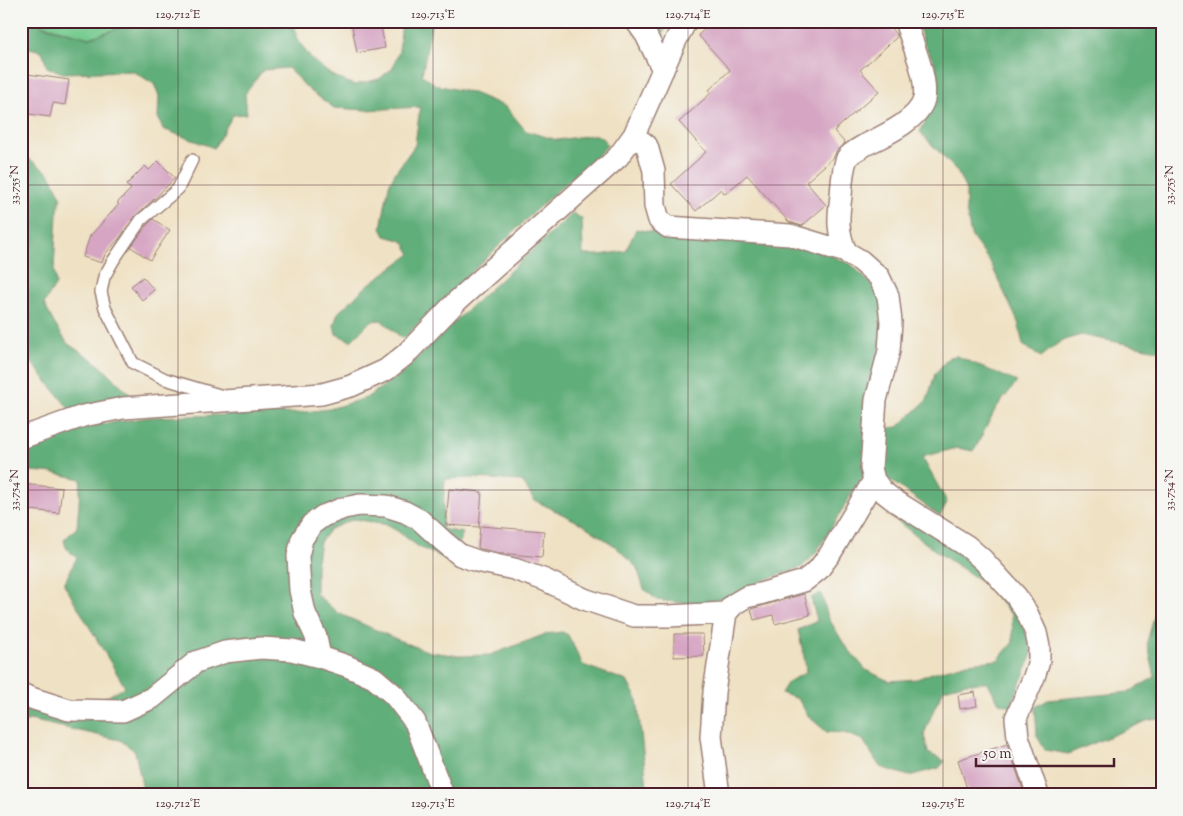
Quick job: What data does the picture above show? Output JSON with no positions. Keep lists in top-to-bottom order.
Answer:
{
  "scale_bar": "50 m",
  "coordinates": [
    "129.712°E",
    "129.713°E",
    "129.714°E",
    "129.715°E",
    "33.755°N",
    "33.754°N"
  ]
}
